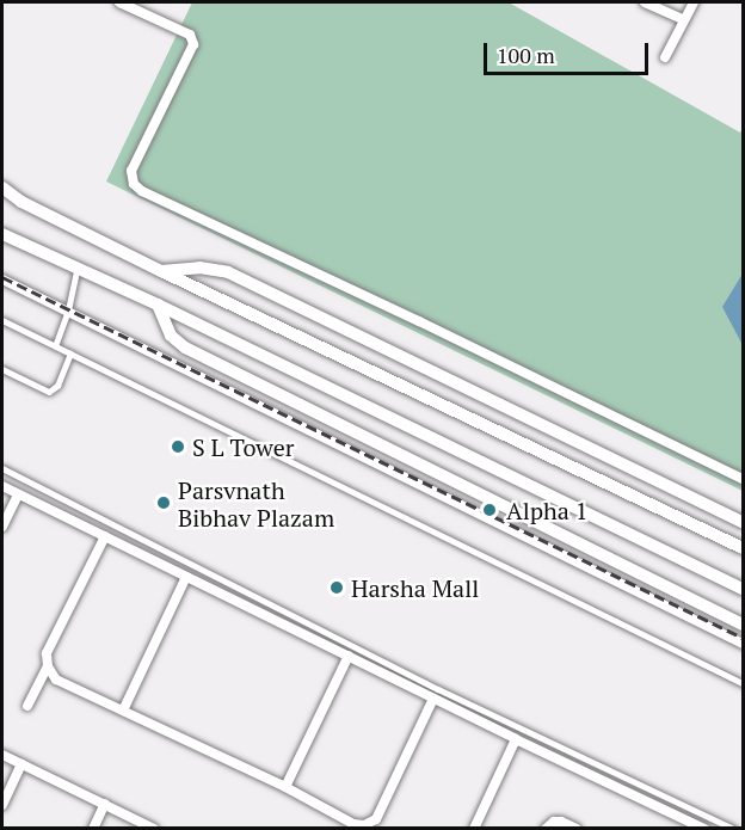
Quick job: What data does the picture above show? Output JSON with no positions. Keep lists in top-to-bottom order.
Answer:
{
  "places": [
    "S L Tower",
    "Parsvnath Bibhav Plazam",
    "Alpha 1",
    "Harsha Mall"
  ],
  "scale_bar": "100 m"
}
